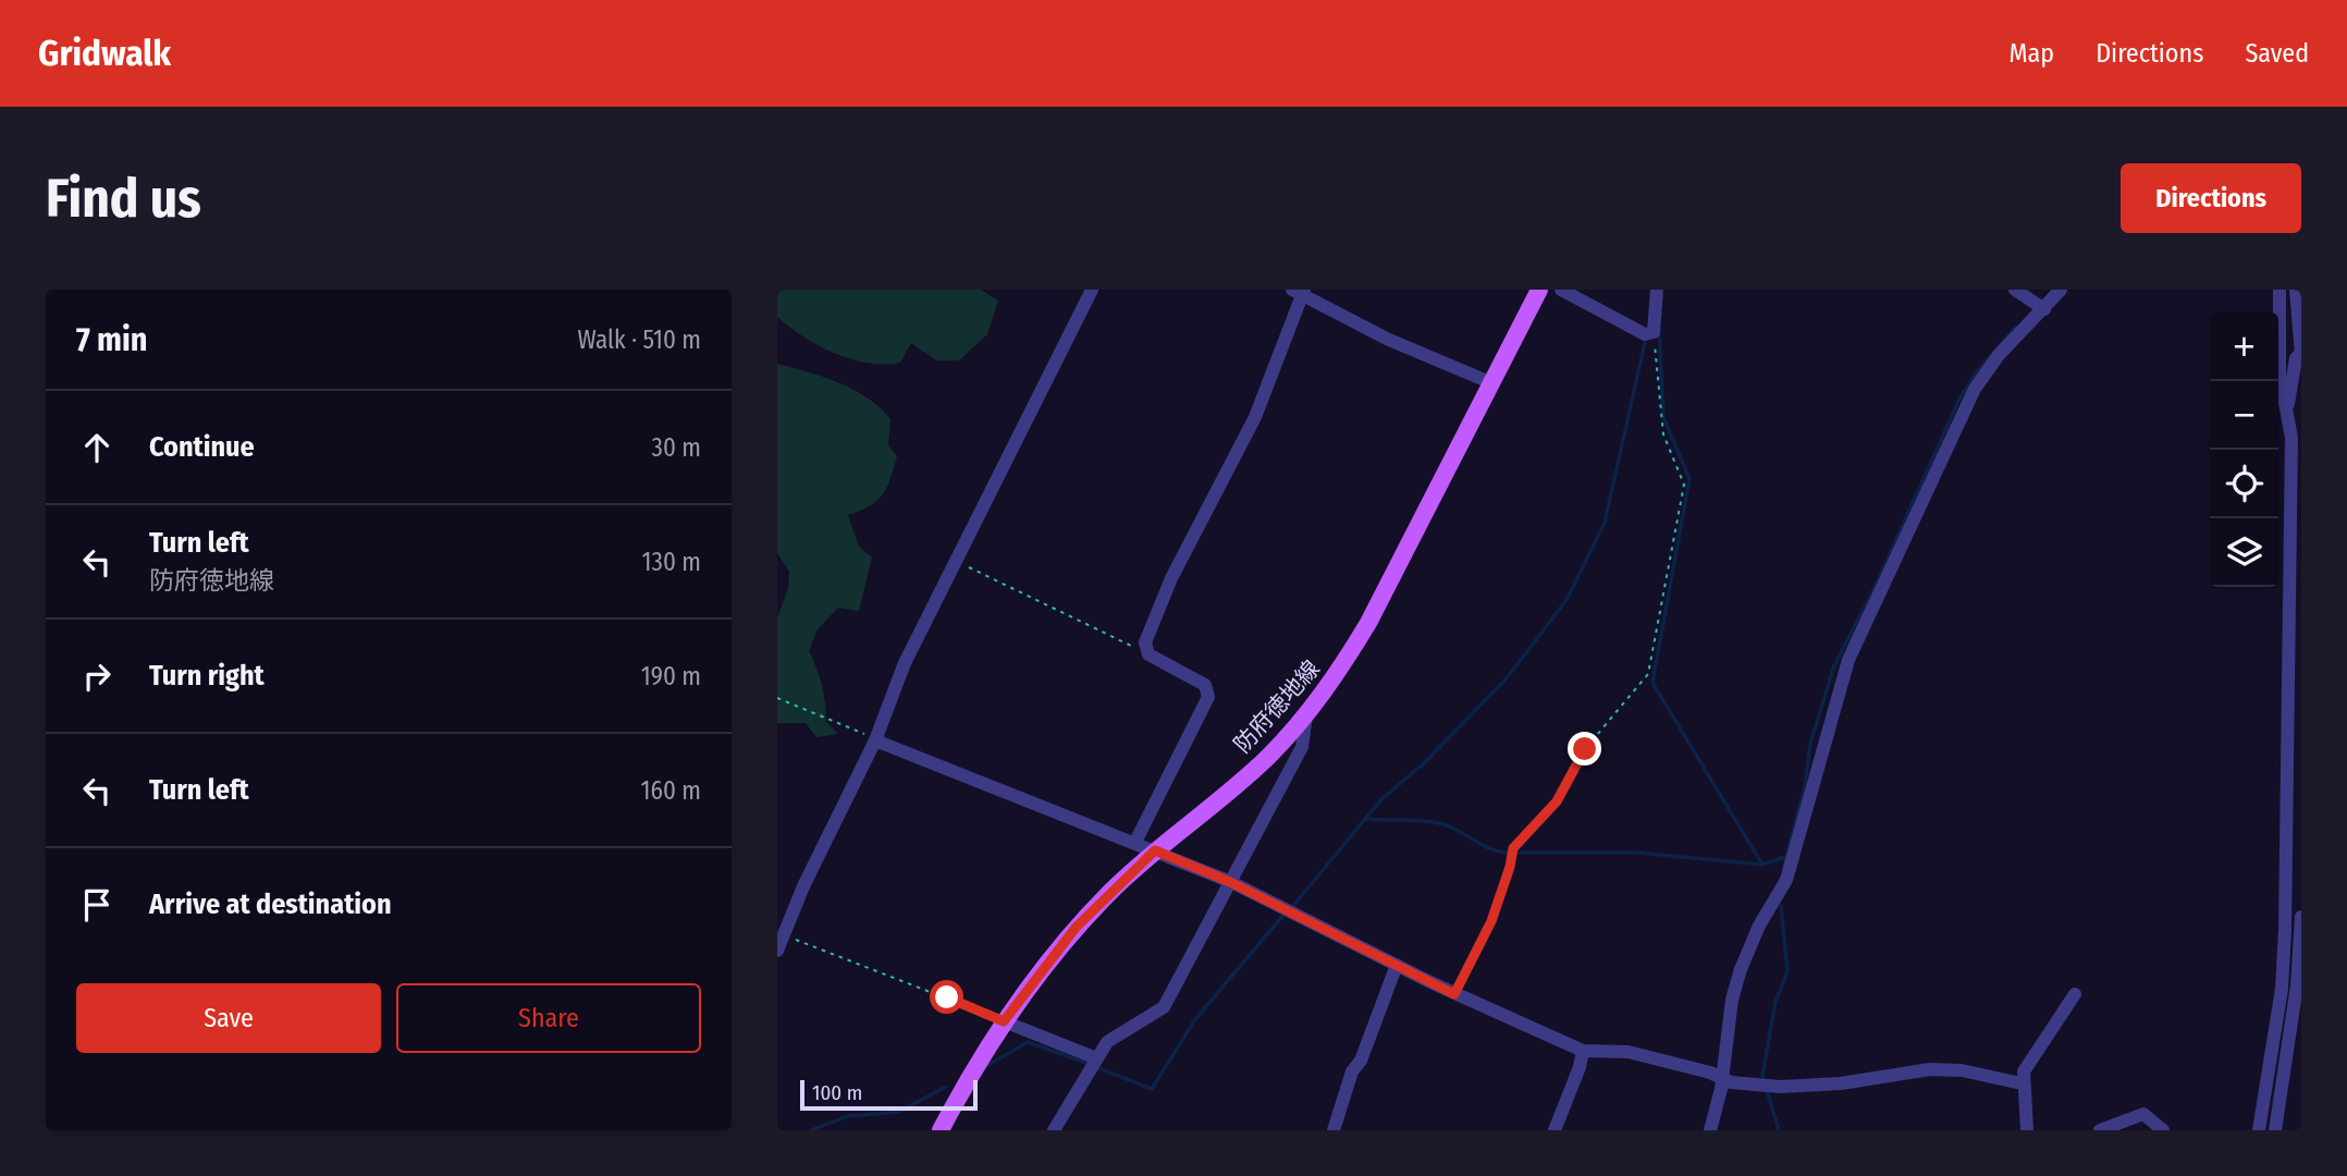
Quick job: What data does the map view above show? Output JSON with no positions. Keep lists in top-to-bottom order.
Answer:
{
  "streets": {
    "main road": ["防府徳地線"]
  },
  "scale_bar": "100 m",
  "page": {
    "header": "Gridwalk",
    "nav": ["Map", "Directions", "Saved"],
    "buttons": [
      "Directions",
      ["Save", "Share"]
    ],
    "title": "Find us",
    "heading": ["7 min", "Walk · 510 m"],
    "map_buttons": ["+", "−"],
    "list": [
      ["Continue", "30 m"],
      ["Turn left", "防府徳地線", "130 m"],
      ["Turn right", "190 m"],
      ["Turn left", "160 m"],
      "Arrive at destination"
    ],
    "scale": "100 m"
  }
}
